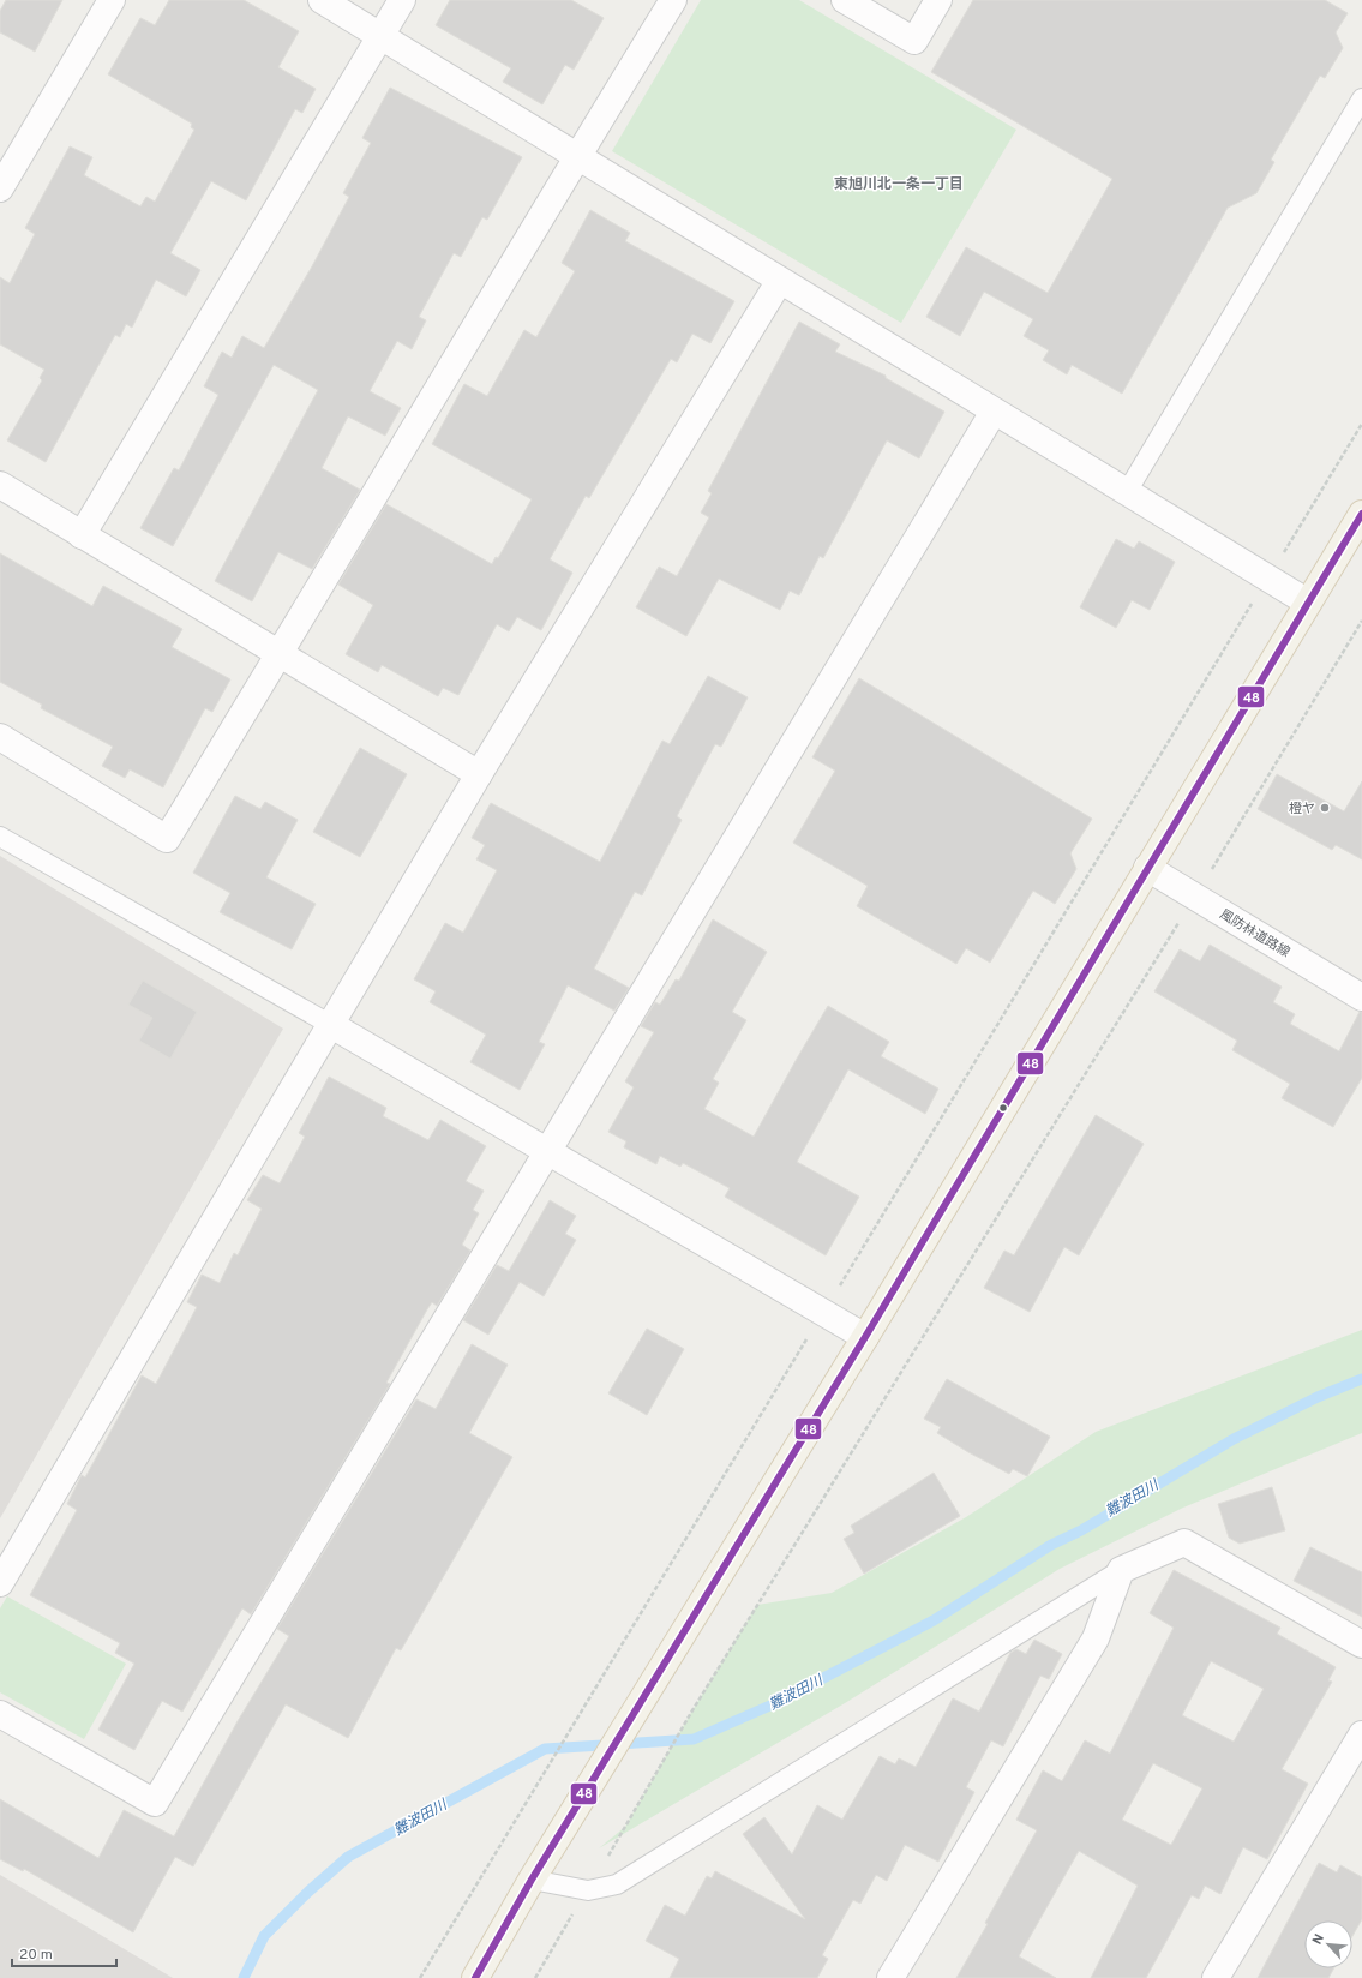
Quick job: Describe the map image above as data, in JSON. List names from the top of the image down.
{
  "streets": {
    "street": ["風防林道路線"]
  },
  "districts": ["東旭川北一条一丁目"],
  "water": ["難波田川"],
  "places": ["橙ヤ"],
  "lines": ["transit line 48"],
  "scale_bar": "20 m",
  "north": "top left"
}
